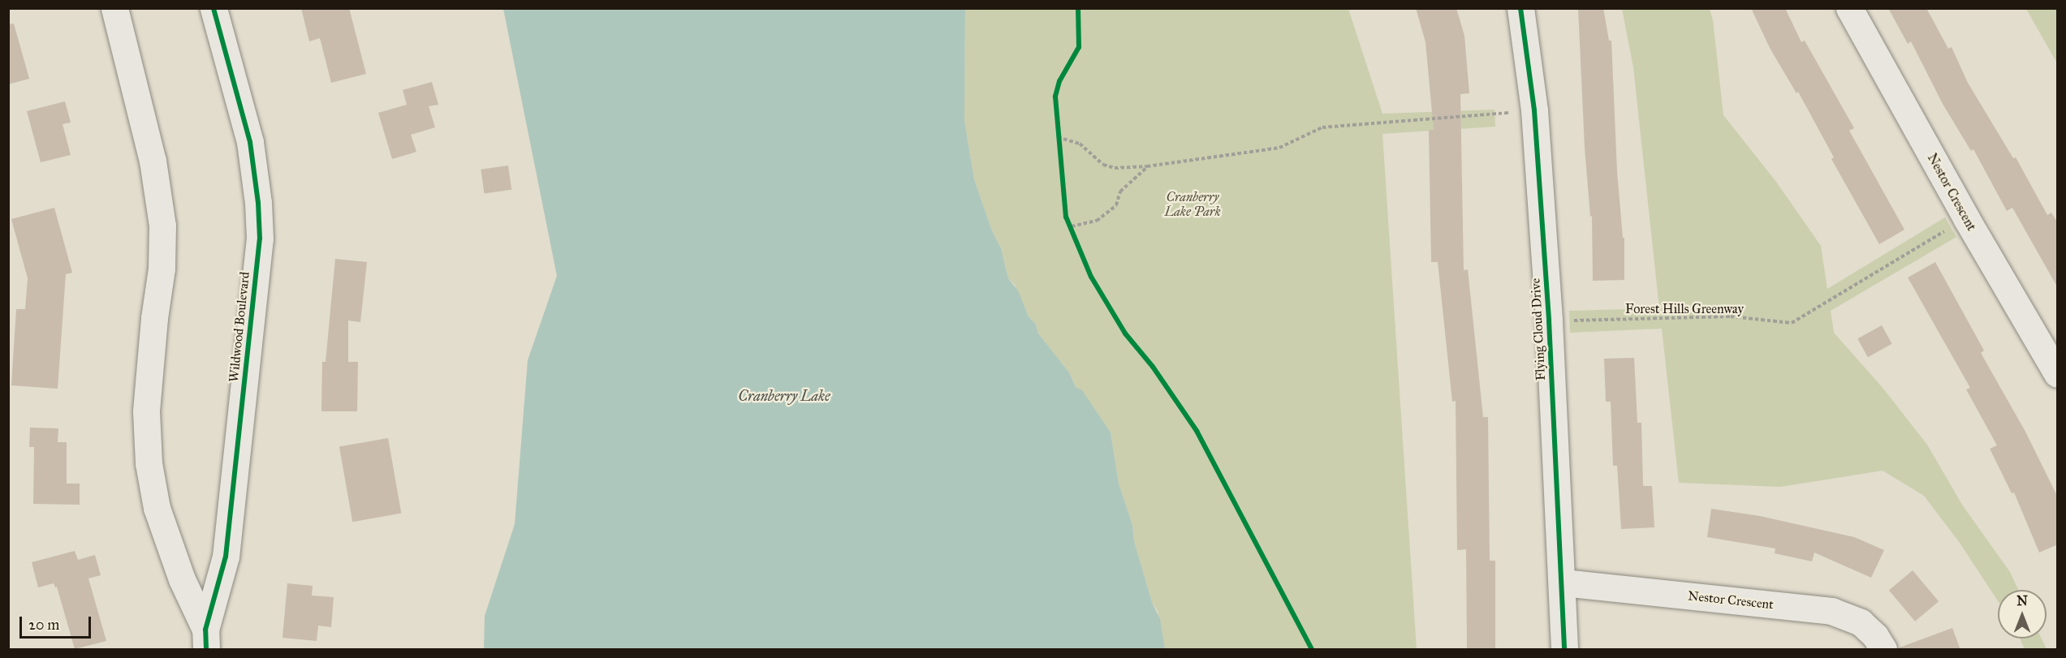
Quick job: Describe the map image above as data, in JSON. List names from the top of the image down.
{
  "streets": {
    "street": ["Nestor Crescent", "Wildwood Boulevard", "Flying Cloud Drive"],
    "path": ["Forest Hills Greenway"]
  },
  "crossings": [
    ["Nestor Crescent", "Forest Hills Greenway"],
    ["Nestor Crescent", "Flying Cloud Drive"],
    ["Forest Hills Greenway", "Flying Cloud Drive"]
  ],
  "water": ["Cranberry Lake"],
  "parks": ["Cranberry Lake Park"],
  "scale_bar": "20 m",
  "north": "top"
}
